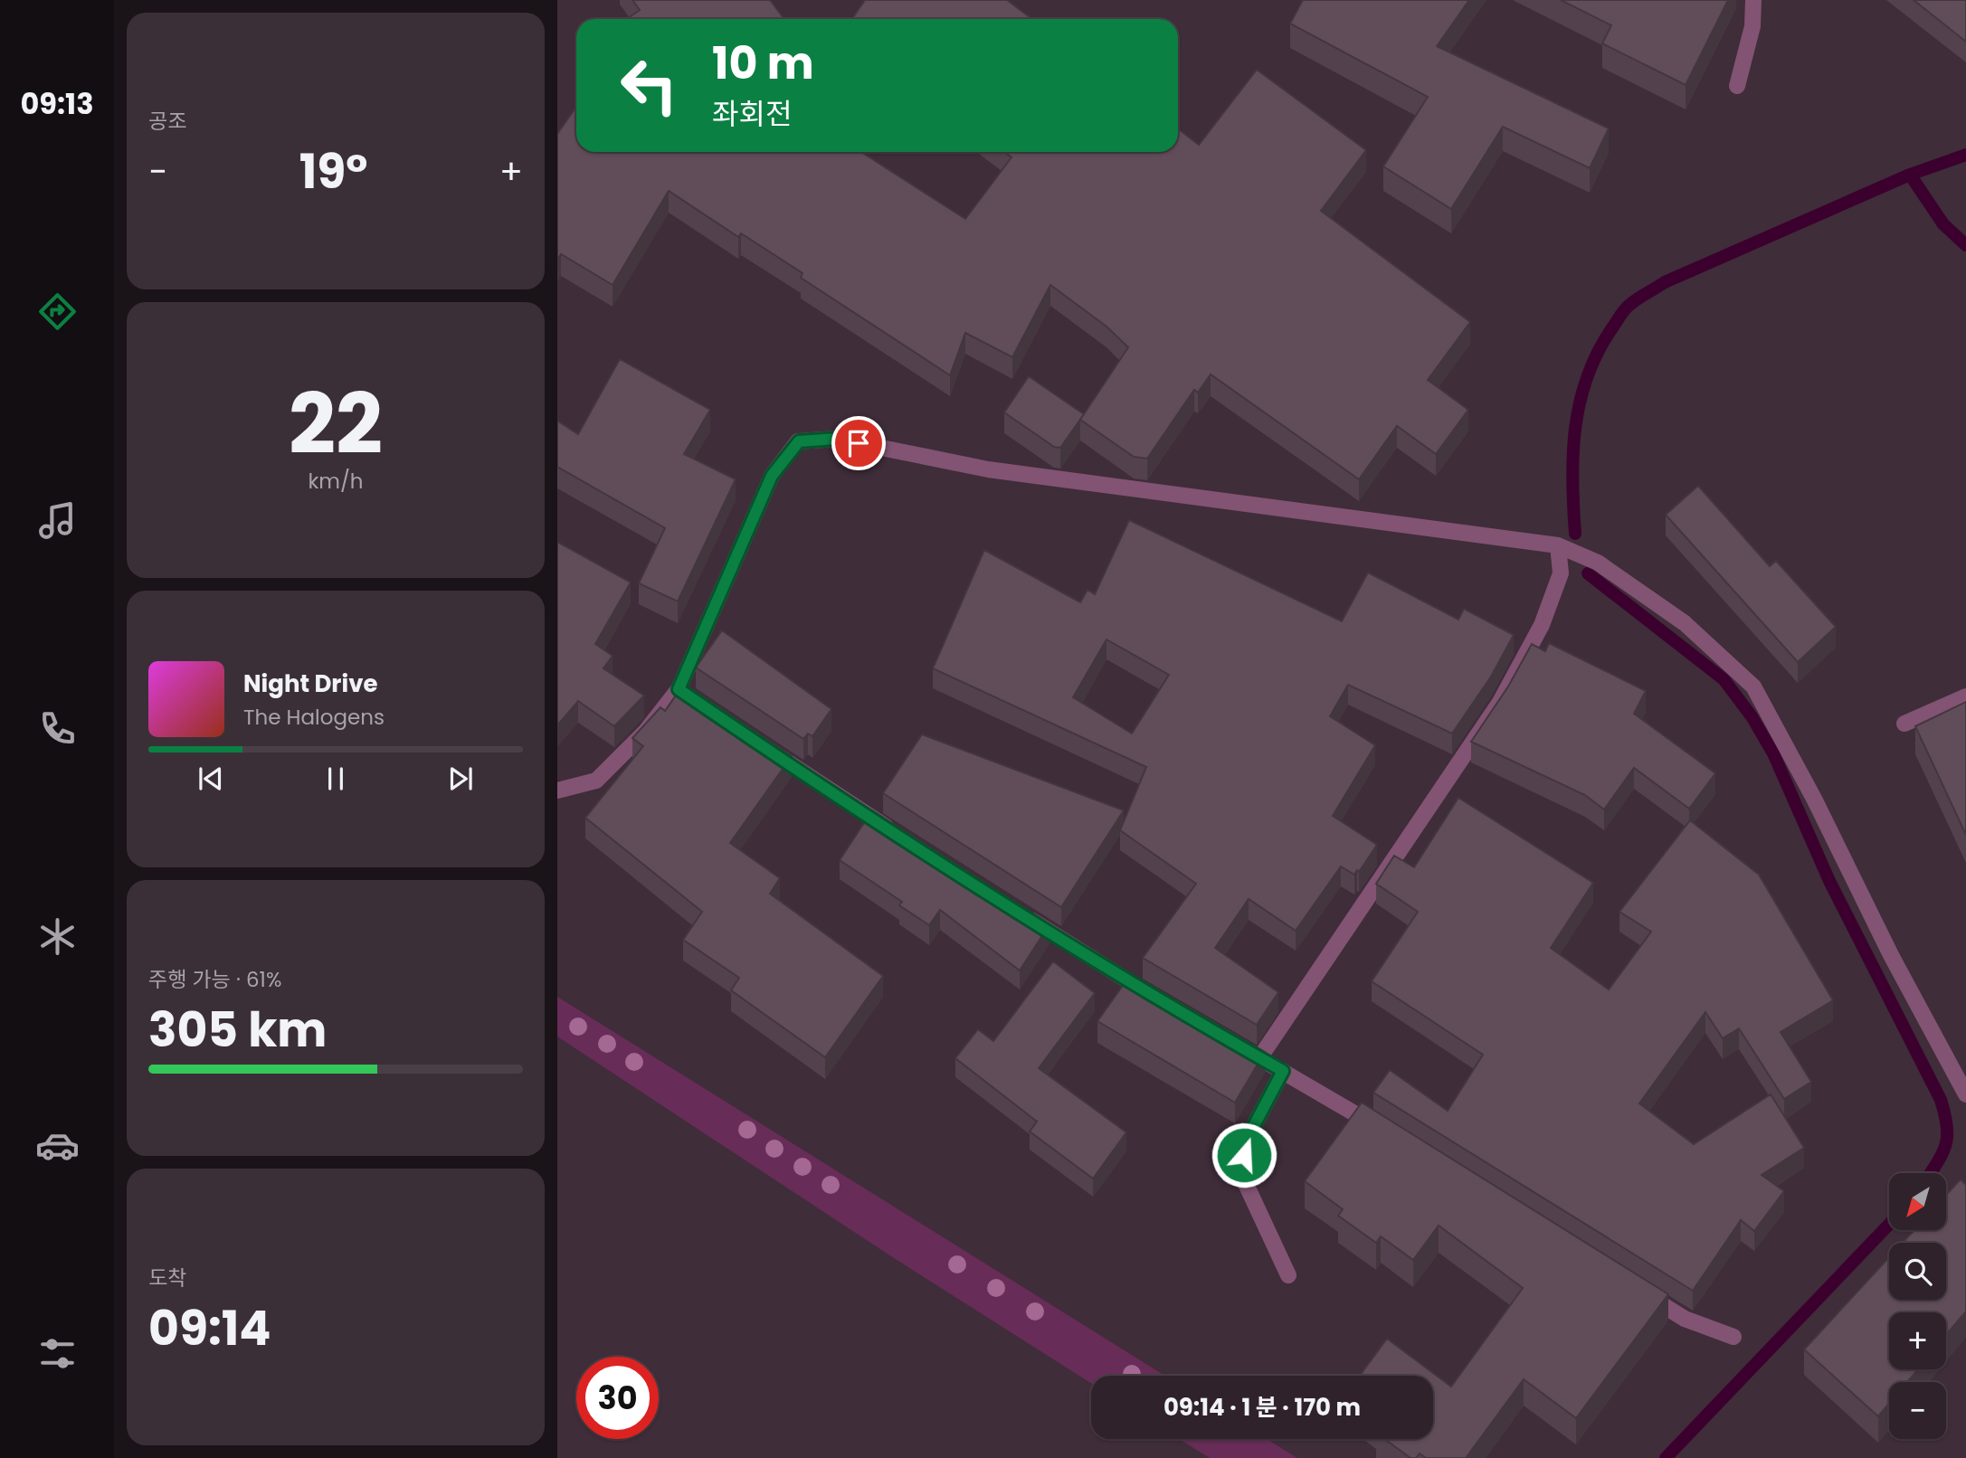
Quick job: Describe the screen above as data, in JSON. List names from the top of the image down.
{
  "north": "bottom left",
  "page": {
    "tabs": "09:13",
    "tile": [
      "공조",
      ["22", "km/h"],
      ["주행 가능 · 61%", "305 km"],
      ["도착", "09:14"]
    ],
    "turn": ["10 m", "좌회전"],
    "heat": ["−", "19°", "+"],
    "song": ["Night Drive", "The Halogens"],
    "map_buttons": ["+", "−"],
    "limit": "30",
    "trip": "09:14 · 1 분 · 170 m"
  }
}
